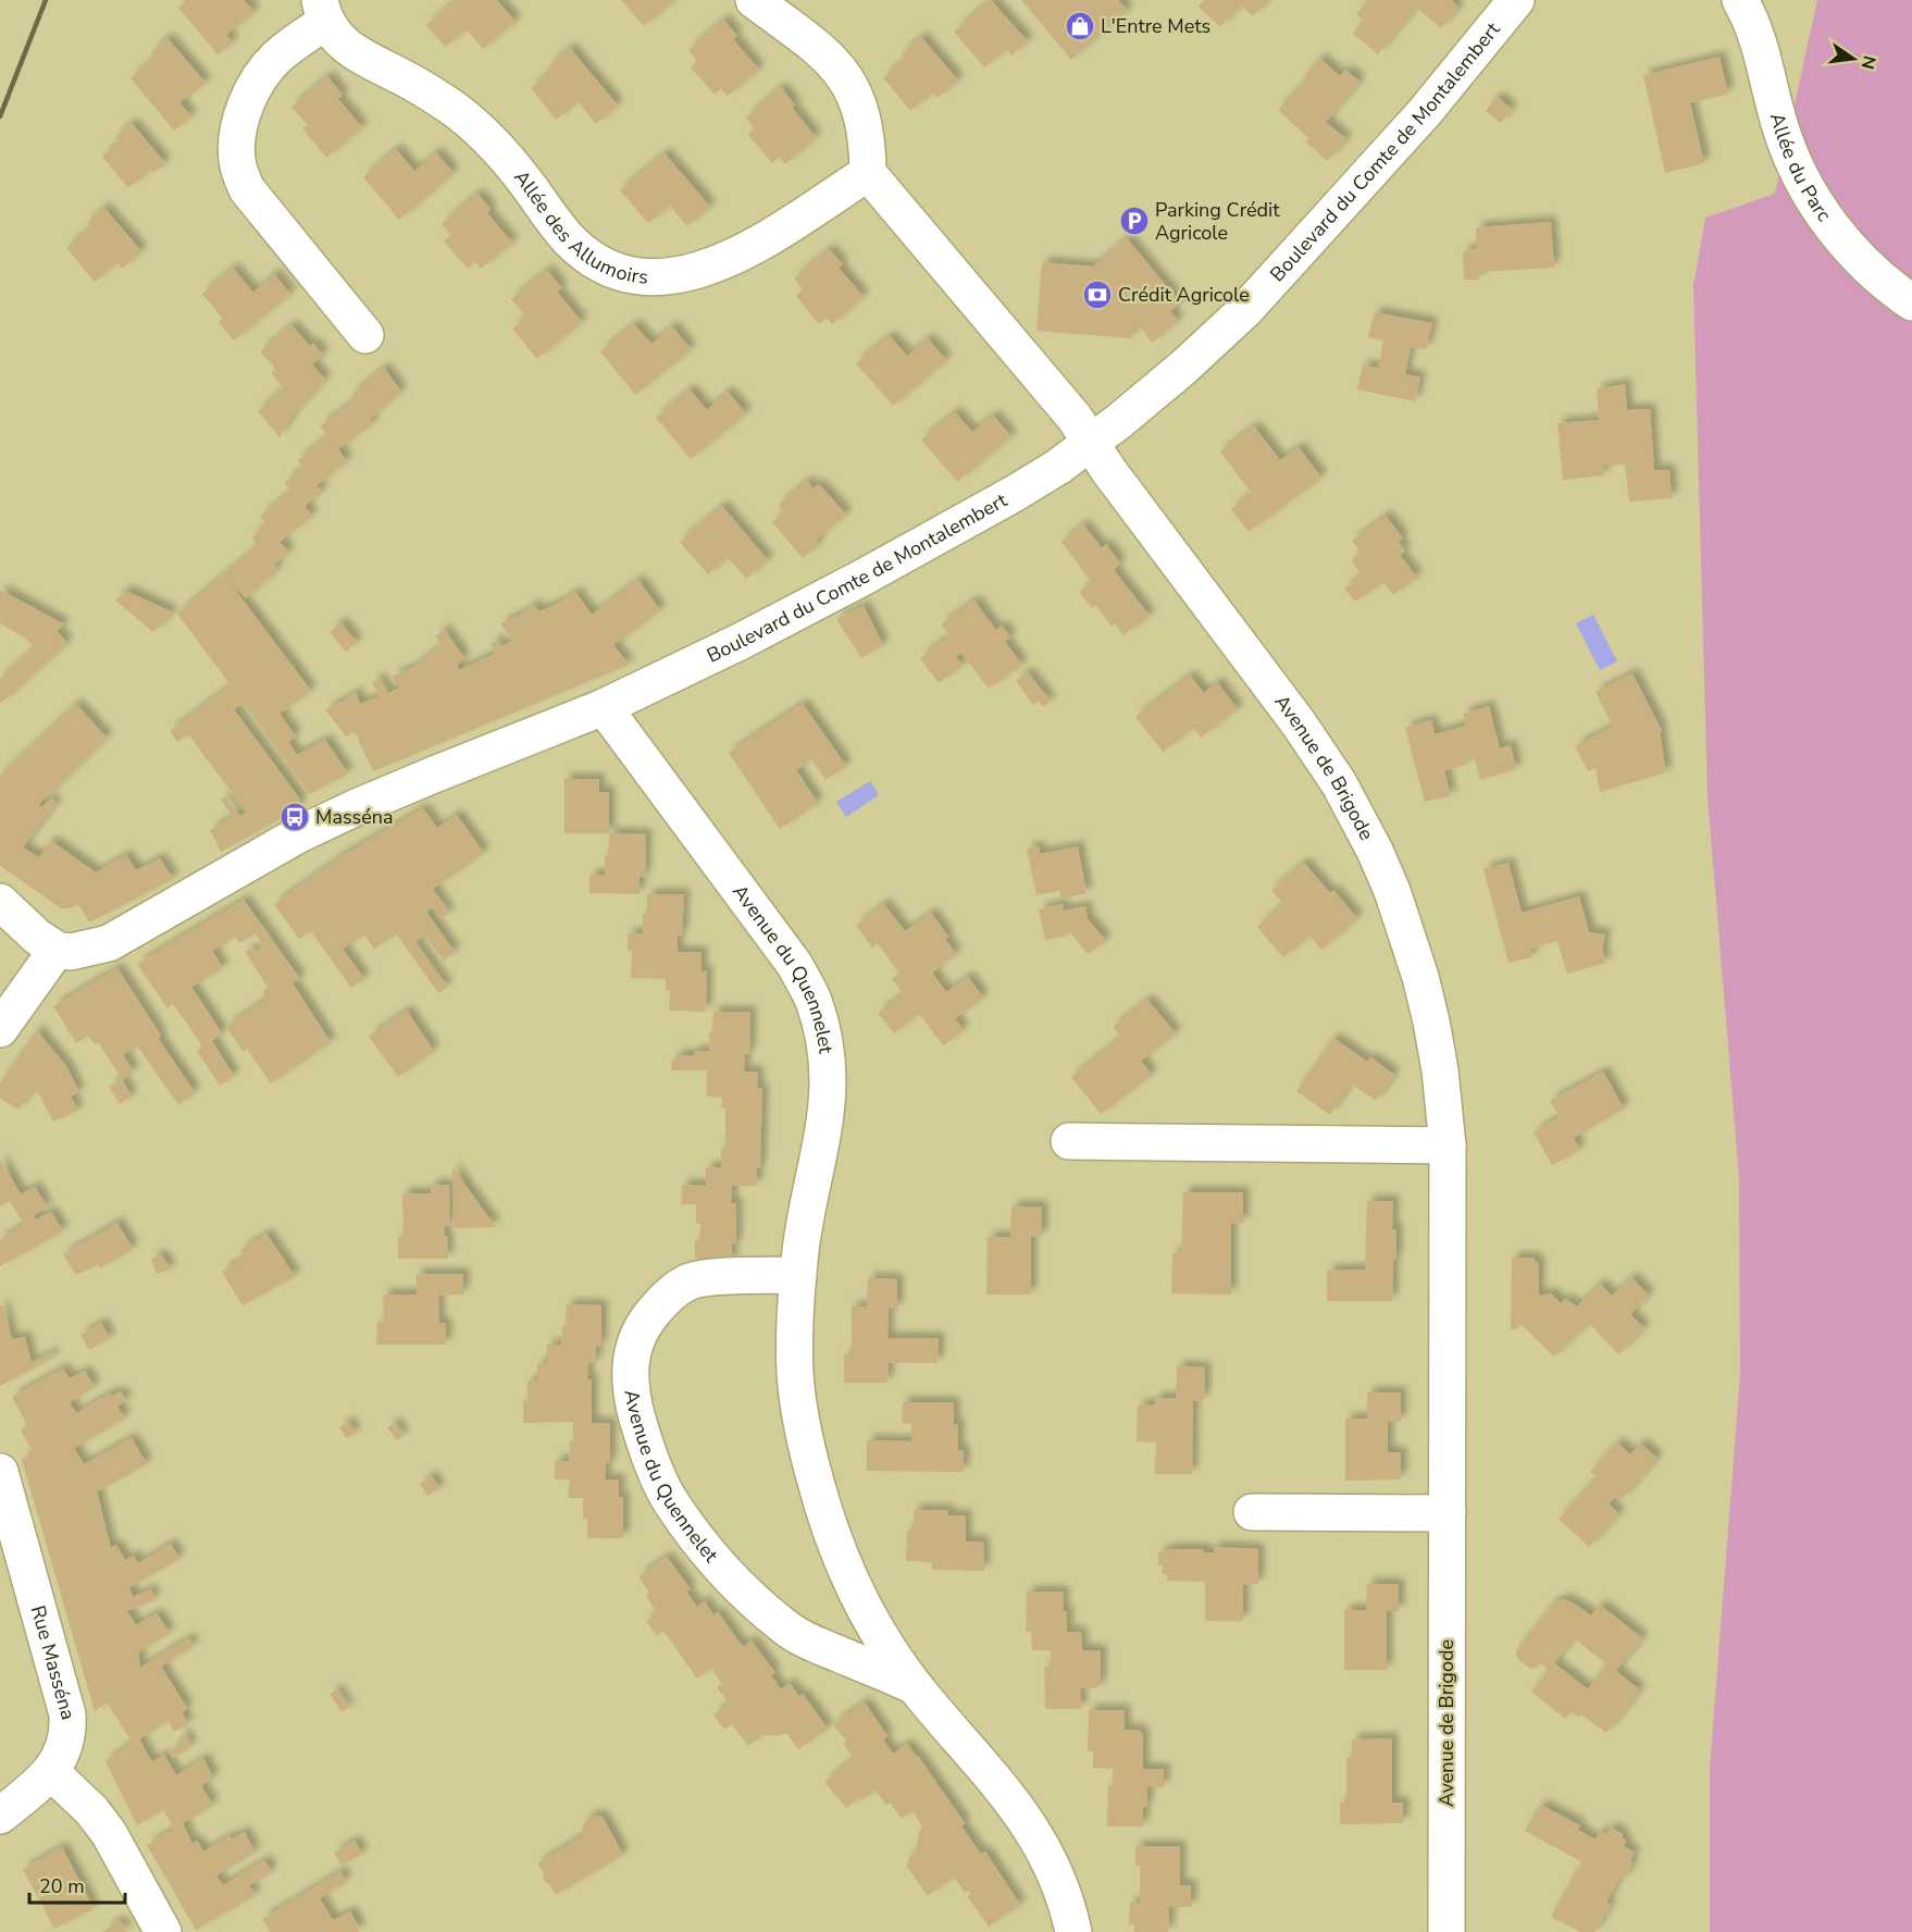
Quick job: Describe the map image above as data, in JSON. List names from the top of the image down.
{
  "streets": {
    "street": [
      "Boulevard du Comte de Montalembert",
      "Allée du Parc",
      "Allée des Allumoirs",
      "Avenue de Brigode",
      "Avenue du Quennelet",
      "Rue Masséna"
    ]
  },
  "crossings": [
    ["Boulevard du Comte de Montalembert", "Avenue de Brigode"],
    ["Boulevard du Comte de Montalembert", "Avenue du Quennelet"]
  ],
  "places": {
    "shop": ["L'Entre Mets"],
    "parking": ["Parking Crédit Agricole"],
    "bank": ["Crédit Agricole"],
    "bus stop": ["Masséna"]
  },
  "scale_bar": "20 m",
  "north": "right"
}
